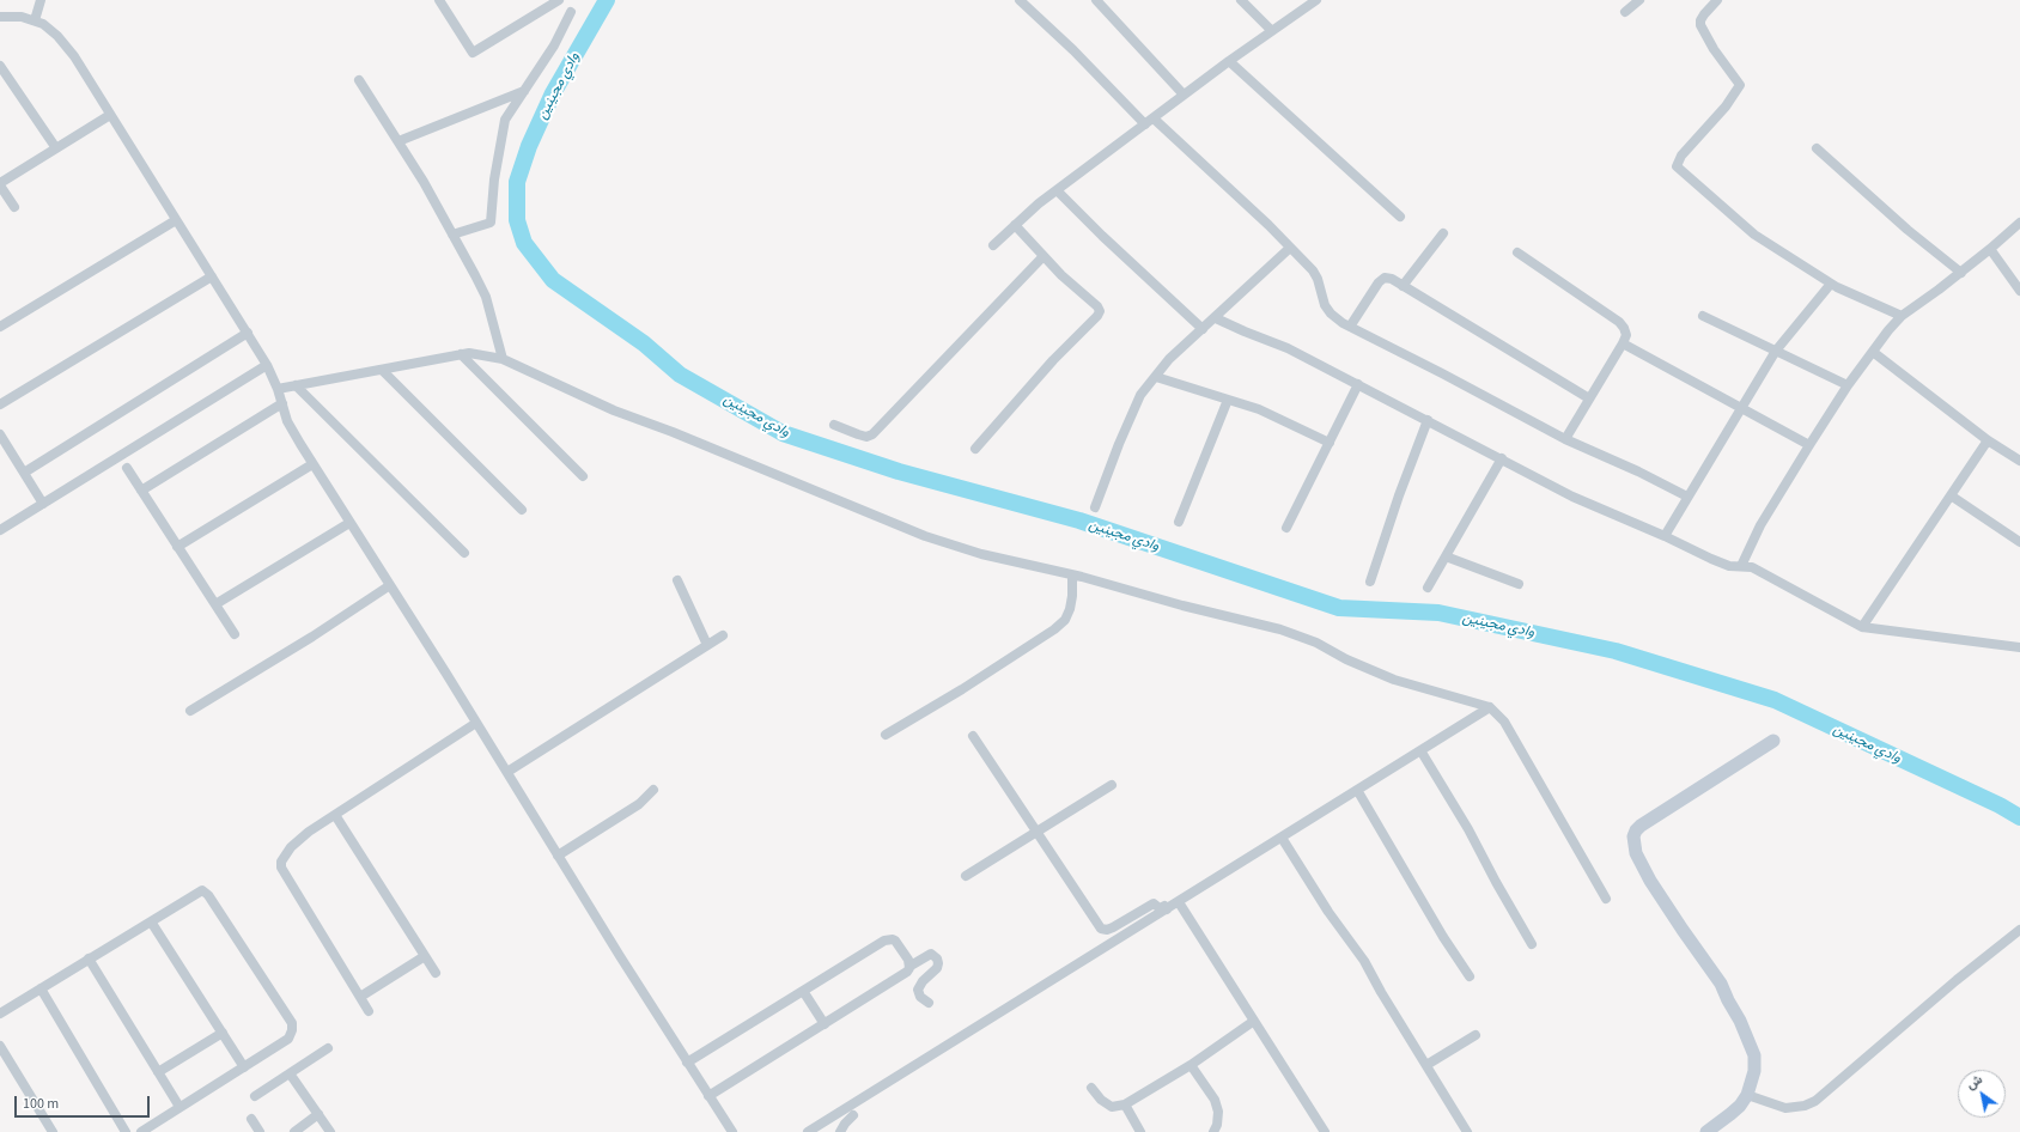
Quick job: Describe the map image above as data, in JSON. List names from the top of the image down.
{
  "water": ["وادي مجينين"],
  "scale_bar": "100 m",
  "north": "top left"
}
